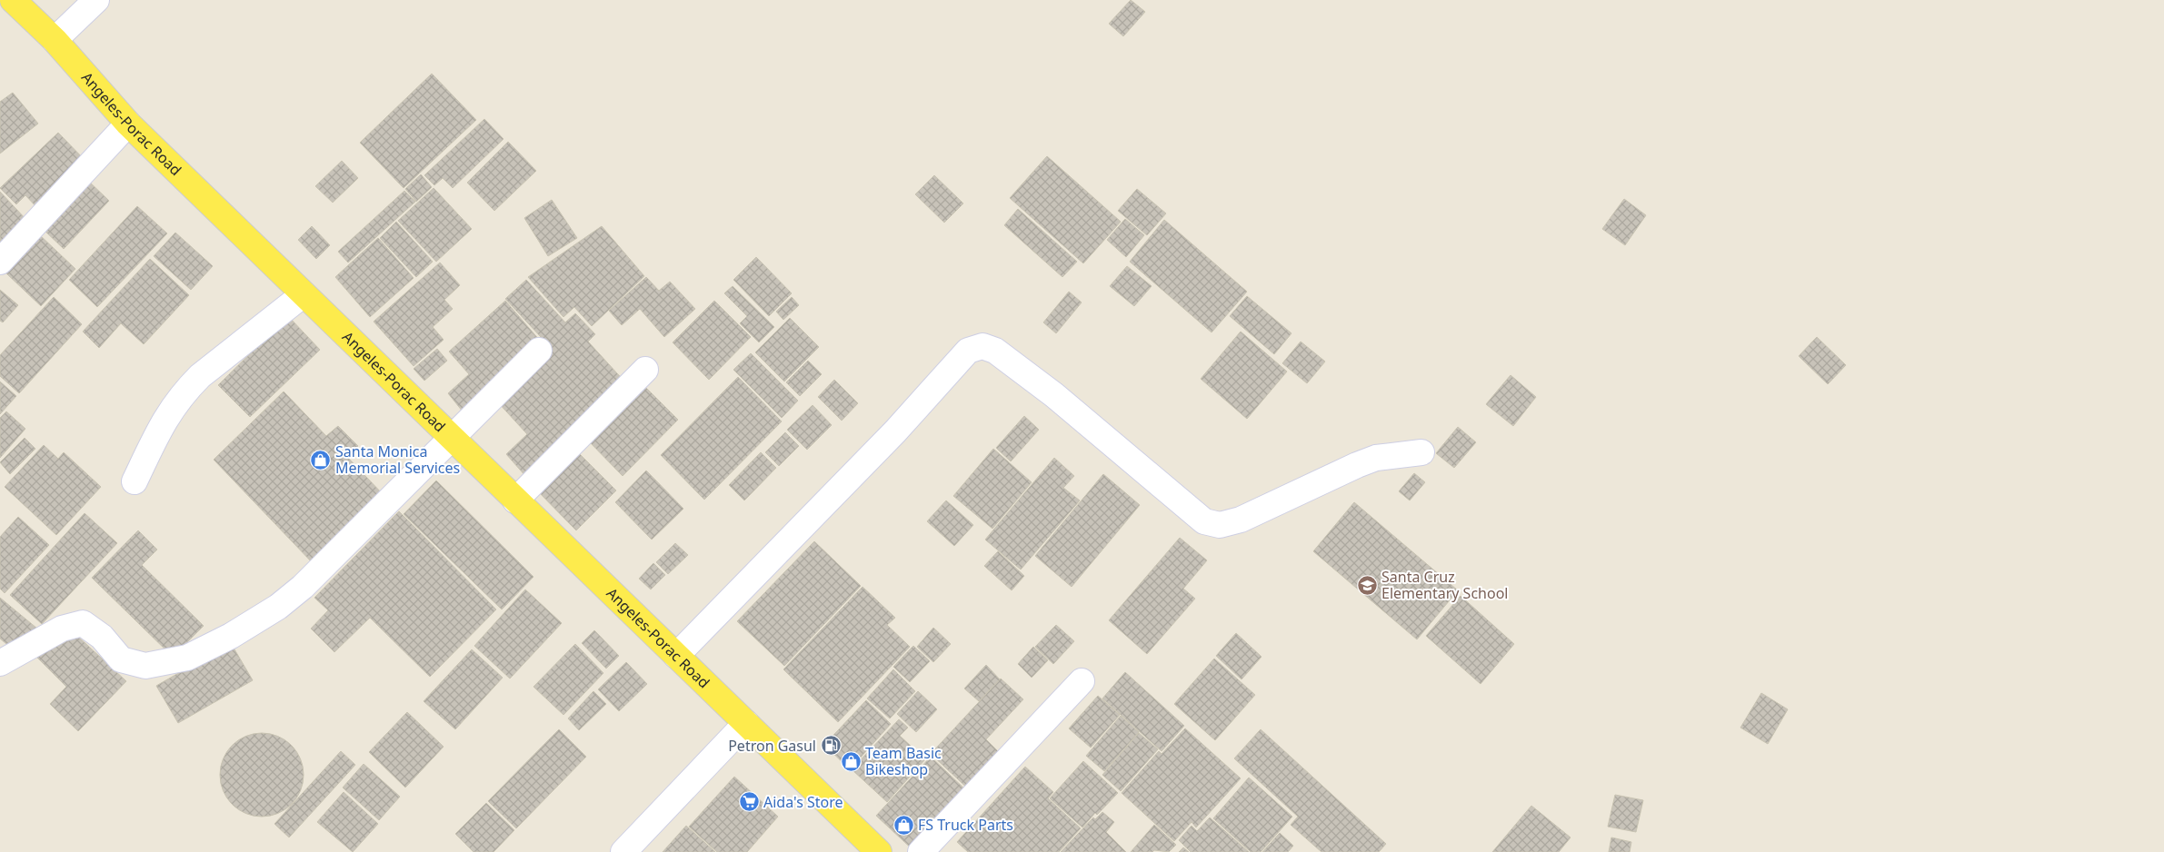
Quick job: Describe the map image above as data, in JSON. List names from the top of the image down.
{
  "streets": {
    "main road": ["Angeles-Porac Road"]
  },
  "places": {
    "shop": ["Santa Monica Memorial Services", "Team Basic Bikeshop", "FS Truck Parts"],
    "school or university": ["Santa Cruz Elementary School"],
    "fuel station": ["Petron Gasul"],
    "supermarket": ["Aida's Store"]
  }
}
